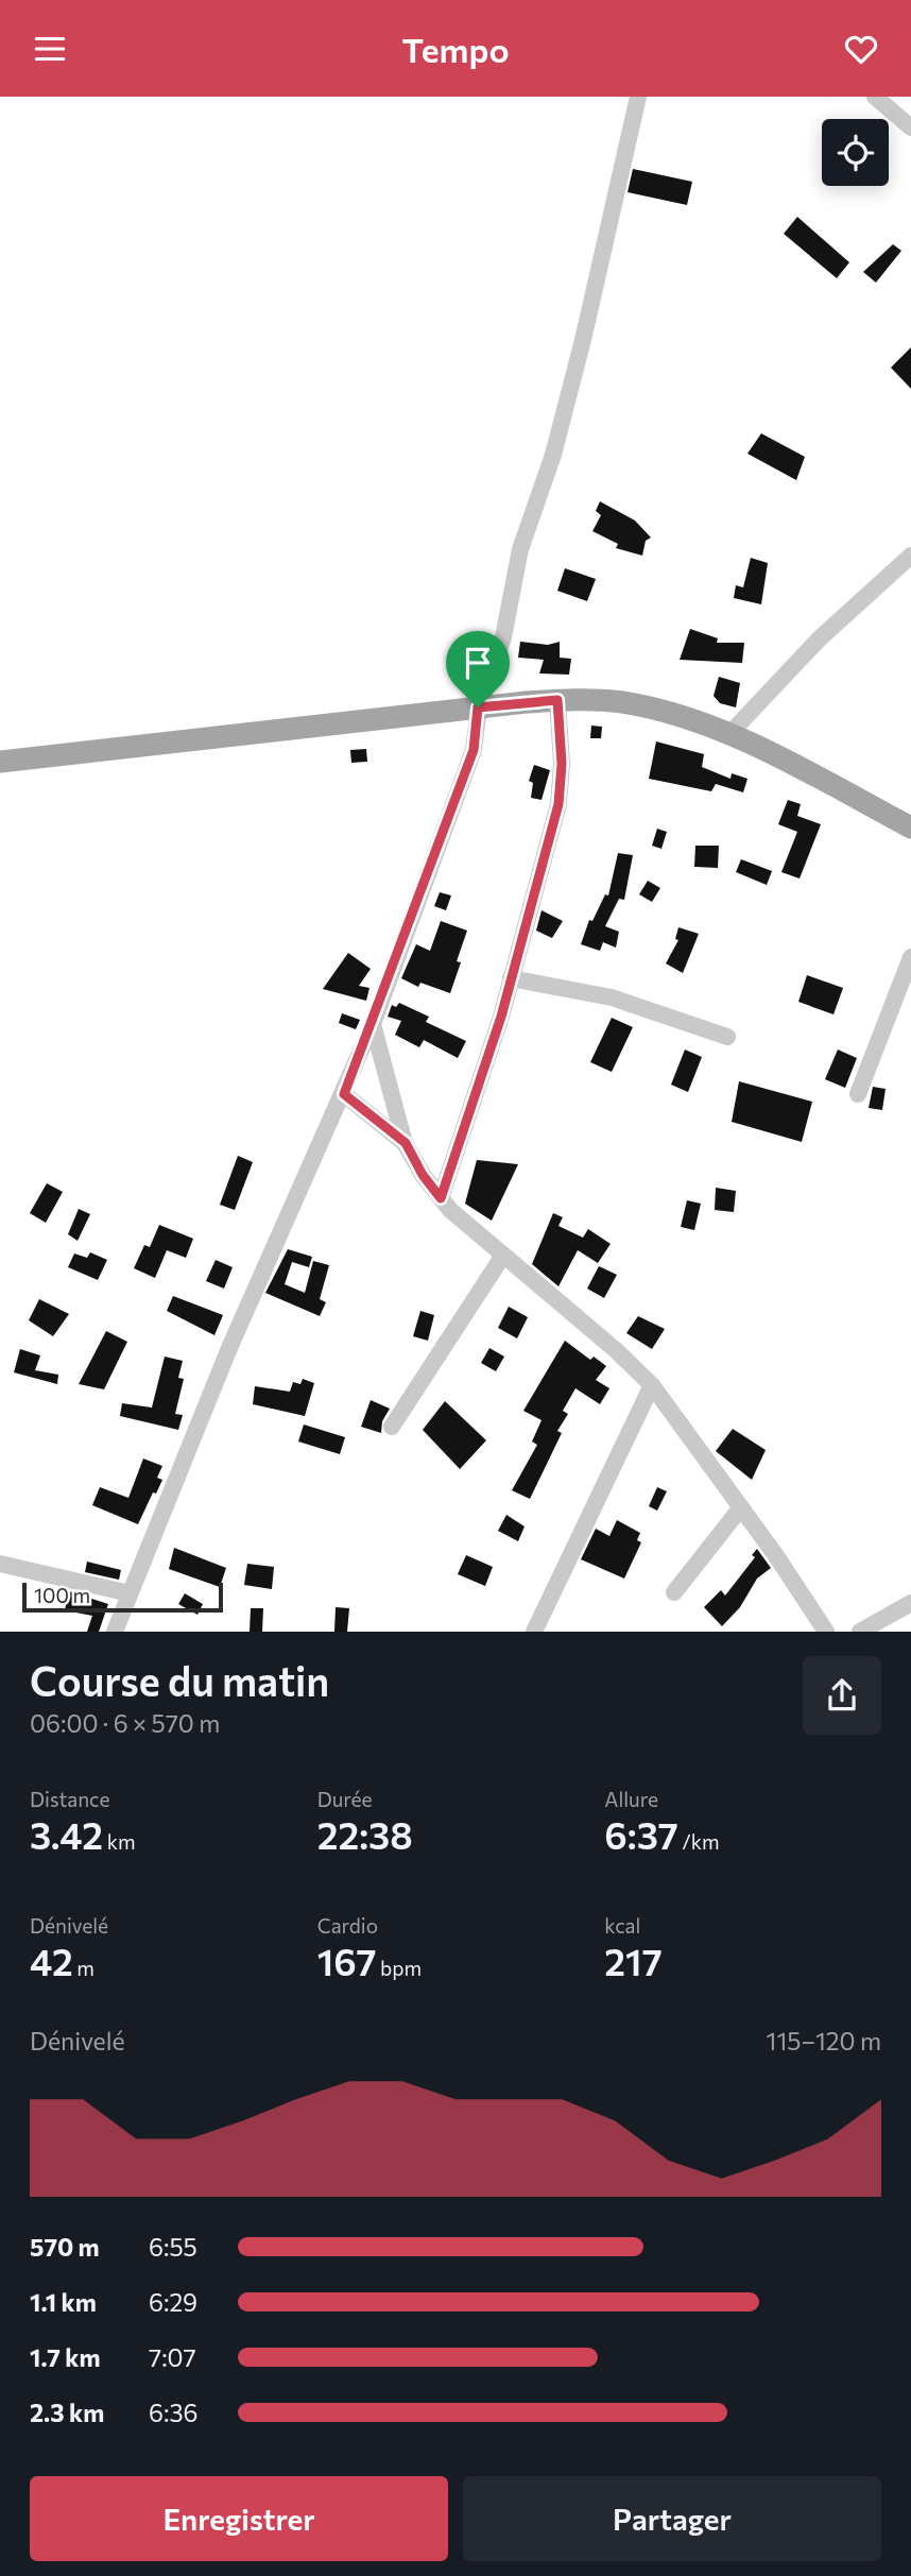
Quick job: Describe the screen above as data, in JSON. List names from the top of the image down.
{
  "scale_bar": "100 m",
  "page": {
    "header": "Tempo",
    "scale": "100 m",
    "heading": ["Course du matin", "06:00 · 6 × 570 m"],
    "stats": [
      ["Distance", "3.42 km"],
      ["Durée", "22:38"],
      ["Allure", "6:37 /km"],
      ["Dénivelé", "42 m"],
      ["Cardio", "167 bpm"],
      ["kcal", "217"]
    ],
    "chart": ["Dénivelé", "115–120 m"],
    "list": [
      {
        "name": "570 m",
        "note": "6:55"
      },
      {
        "name": "1.1 km",
        "note": "6:29"
      },
      {
        "name": "1.7 km",
        "note": "7:07"
      },
      {
        "name": "2.3 km",
        "note": "6:36"
      }
    ],
    "buttons": ["Enregistrer", "Partager"]
  }
}
